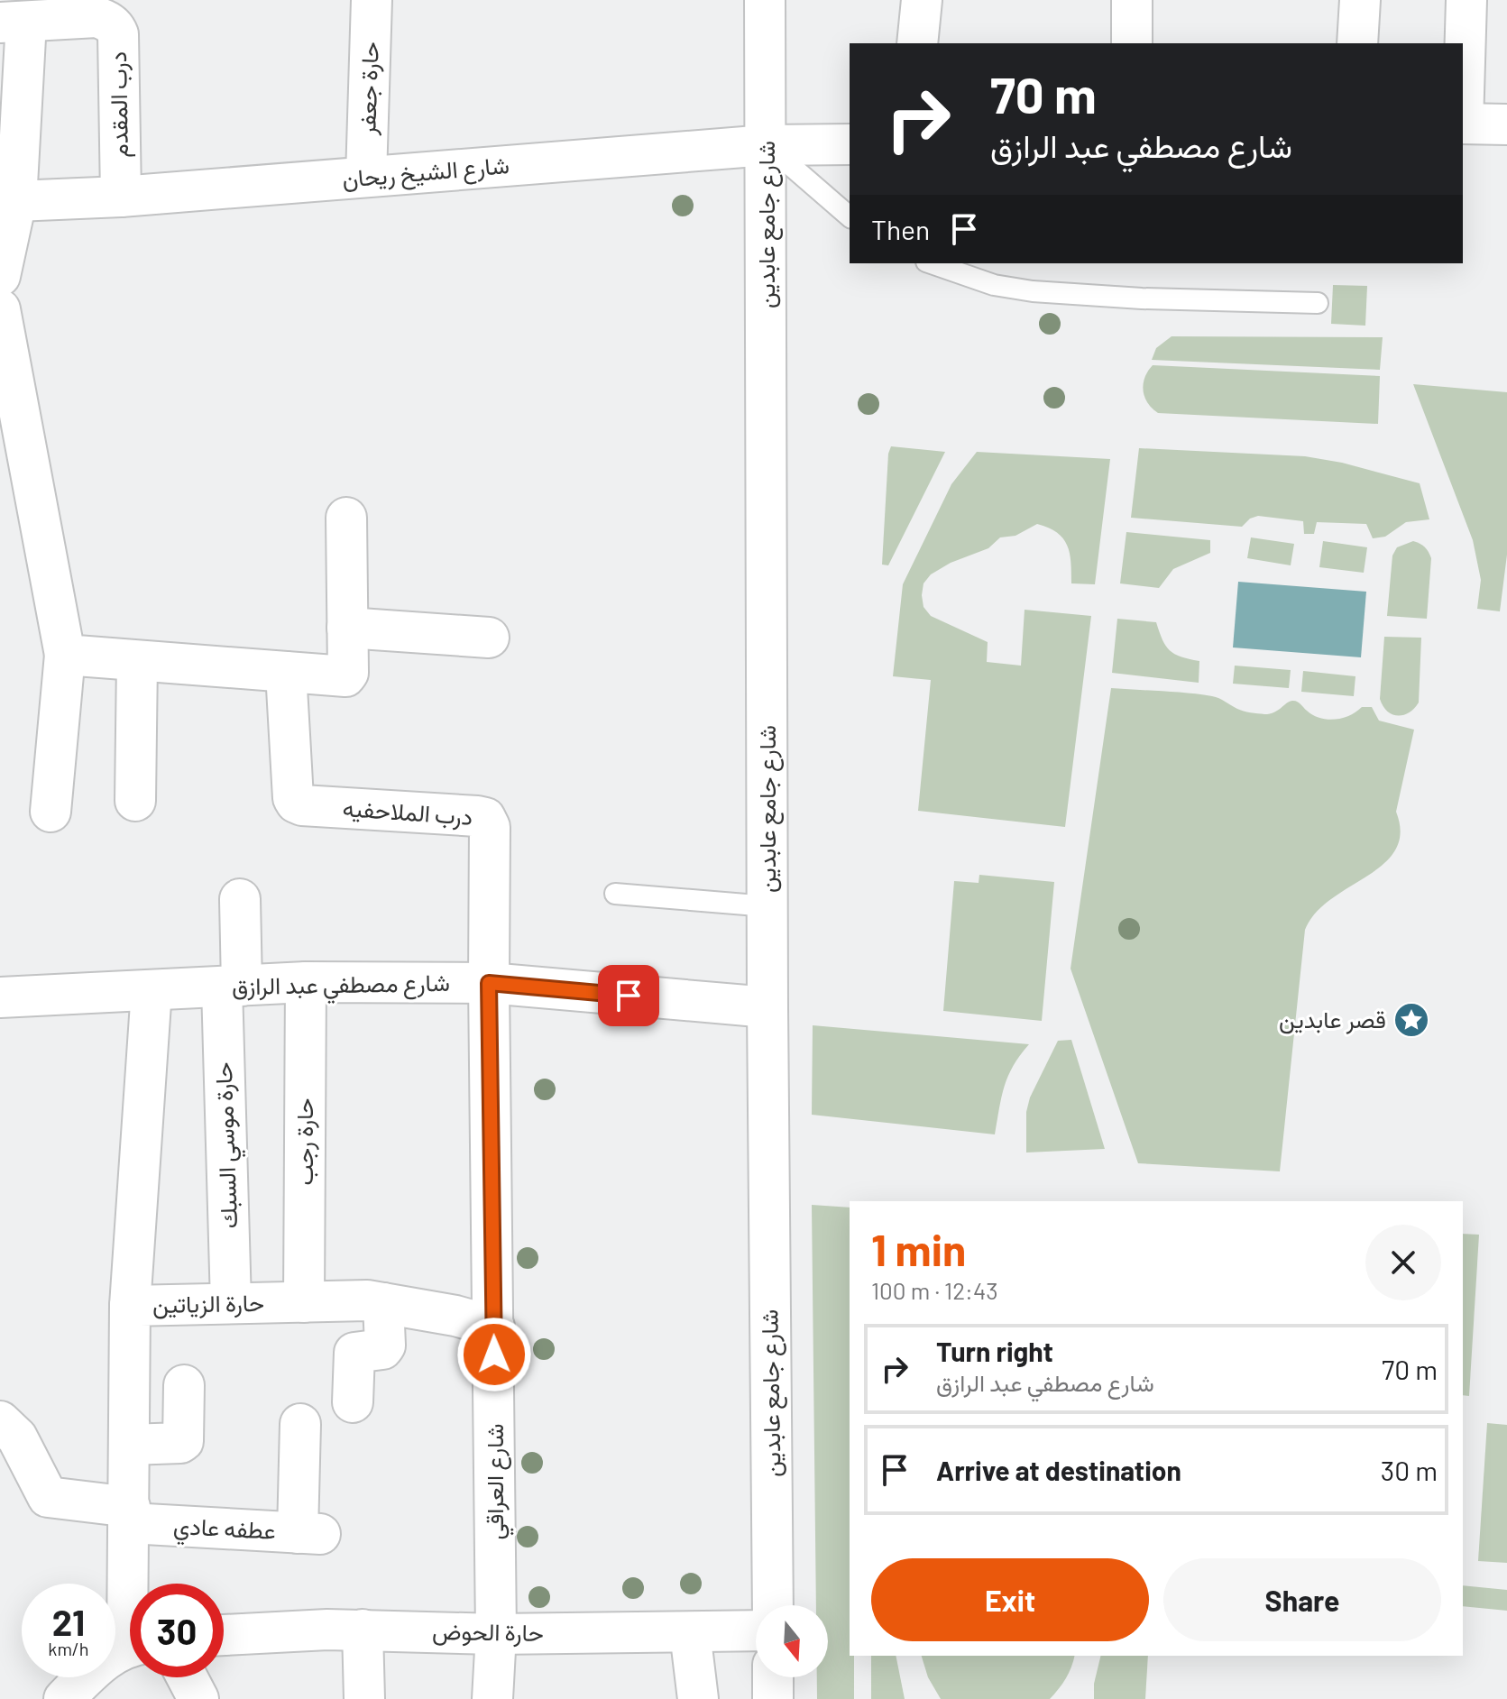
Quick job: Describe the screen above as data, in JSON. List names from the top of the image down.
{
  "streets": {
    "street": [
      "حارة جعفر",
      "درب المقدم",
      "شارع الشيخ ريحان",
      "شارع جامع عابدين",
      "درب الملاحفيه",
      "شارع مصطفي عبد الرازق",
      "حارة رجب",
      "حارة موسي السبك",
      "حارة الزياتين",
      "شارع العراقي",
      "عطفه عادي",
      "حارة الحوض"
    ]
  },
  "crossings": [
    ["حارة جعفر", "شارع الشيخ ريحان"],
    ["درب المقدم", "شارع الشيخ ريحان"],
    ["شارع الشيخ ريحان", "شارع جامع عابدين"],
    ["شارع جامع عابدين", "شارع مصطفي عبد الرازق"],
    ["درب الملاحفيه", "شارع مصطفي عبد الرازق"],
    ["درب الملاحفيه", "شارع العراقي"],
    ["شارع مصطفي عبد الرازق", "حارة رجب"],
    ["شارع مصطفي عبد الرازق", "حارة موسي السبك"],
    ["شارع مصطفي عبد الرازق", "شارع العراقي"],
    ["حارة رجب", "حارة الزياتين"],
    ["حارة موسي السبك", "حارة الزياتين"],
    ["حارة الزياتين", "شارع العراقي"],
    ["حارة الزياتين", "عطفه عادي"],
    ["شارع العراقي", "حارة الحوض"]
  ],
  "places": {
    "place": ["قصر عابدين"]
  },
  "north": "bottom",
  "page": {
    "turn": ["70 m", "شارع مصطفي عبد الرازق"],
    "then": "Then",
    "heading": ["1 min", "100 m · 12:43"],
    "list": [
      {
        "name": "Turn right",
        "note": "شارع مصطفي عبد الرازق",
        "value": "70 m"
      },
      {
        "name": "Arrive at destination",
        "value": "30 m"
      }
    ],
    "buttons": ["Exit", "Share"],
    "speed": "21 km/h",
    "limit": "30"
  }
}
